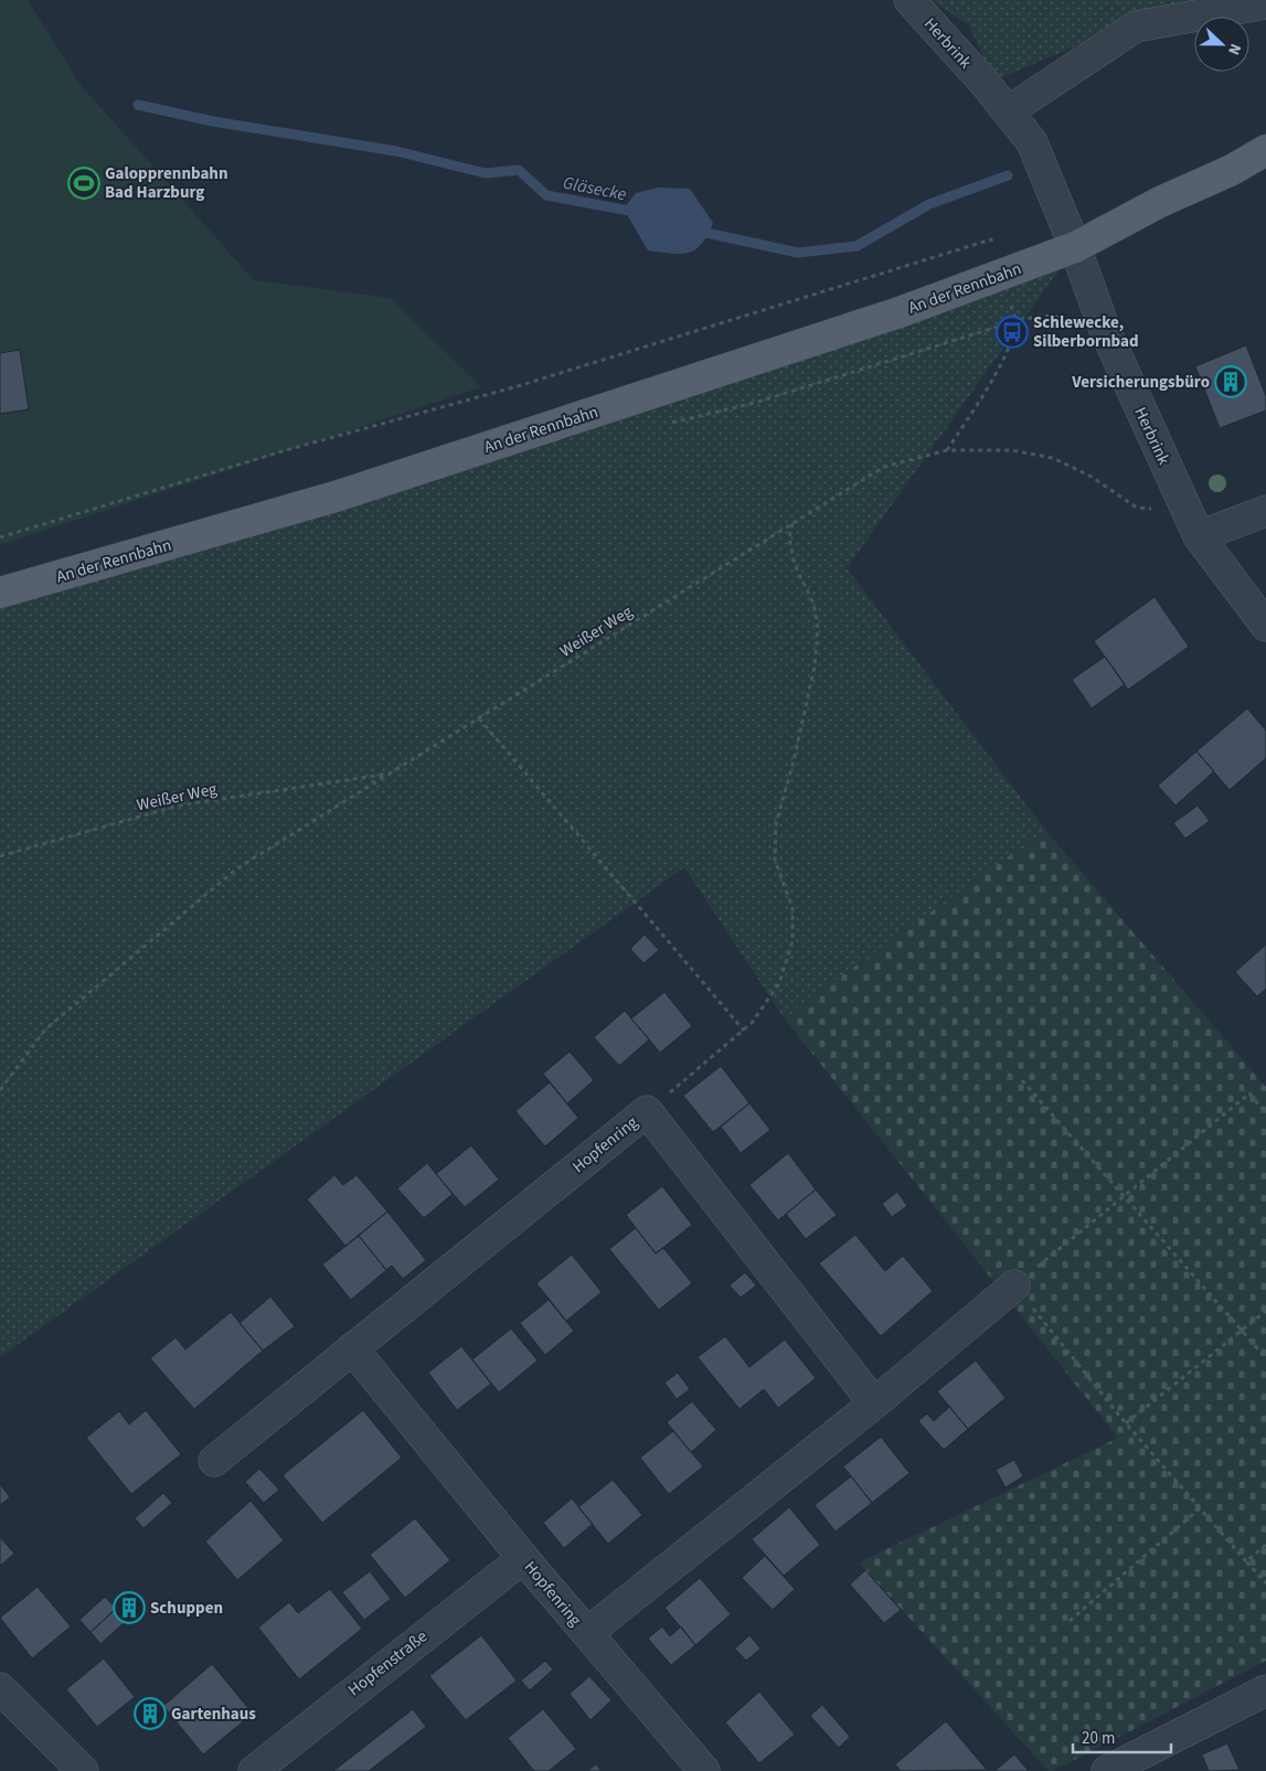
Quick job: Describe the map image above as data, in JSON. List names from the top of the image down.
{
  "streets": {
    "main road": ["An der Rennbahn"],
    "street": ["Herbrink", "Hopfenring", "Hopfenstraße"],
    "path": ["Weißer Weg"]
  },
  "crossings": [
    ["Herbrink", "An der Rennbahn"],
    ["Herbrink", "Weißer Weg"],
    ["Hopfenring", "Hopfenstraße"]
  ],
  "water": ["Gläsecke"],
  "places": {
    "sports": ["Galopprennbahn Bad Harzburg"],
    "bus stop": ["Schlewecke, Silberbornbad"],
    "building": ["Versicherungsbüro", "Schuppen", "Gartenhaus"]
  },
  "scale_bar": "20 m",
  "north": "right"
}
